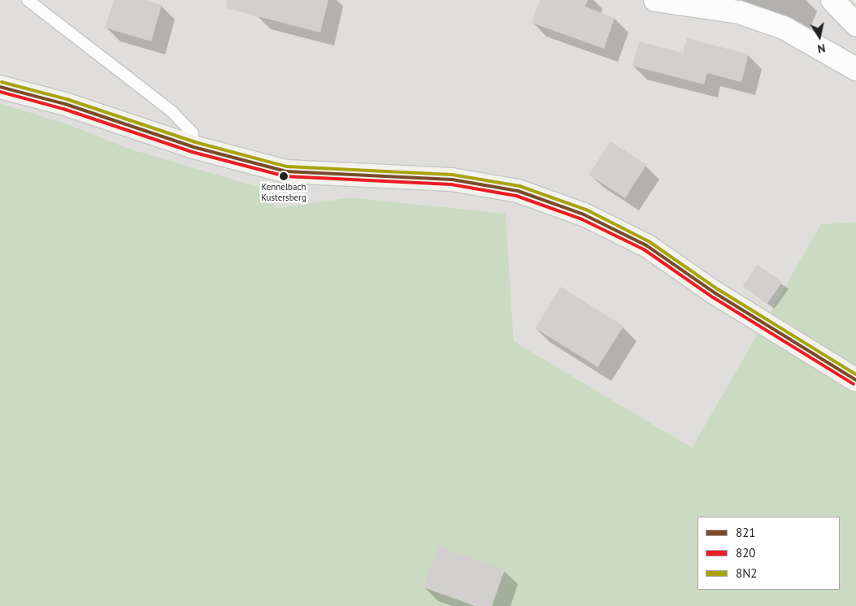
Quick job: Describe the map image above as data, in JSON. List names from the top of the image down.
{
  "places": ["Kennelbach Kustersberg"],
  "lines": ["transit line 8N2", "transit line 821", "transit line 820"],
  "legend": ["821", "820", "8N2"],
  "north": "bottom"
}
